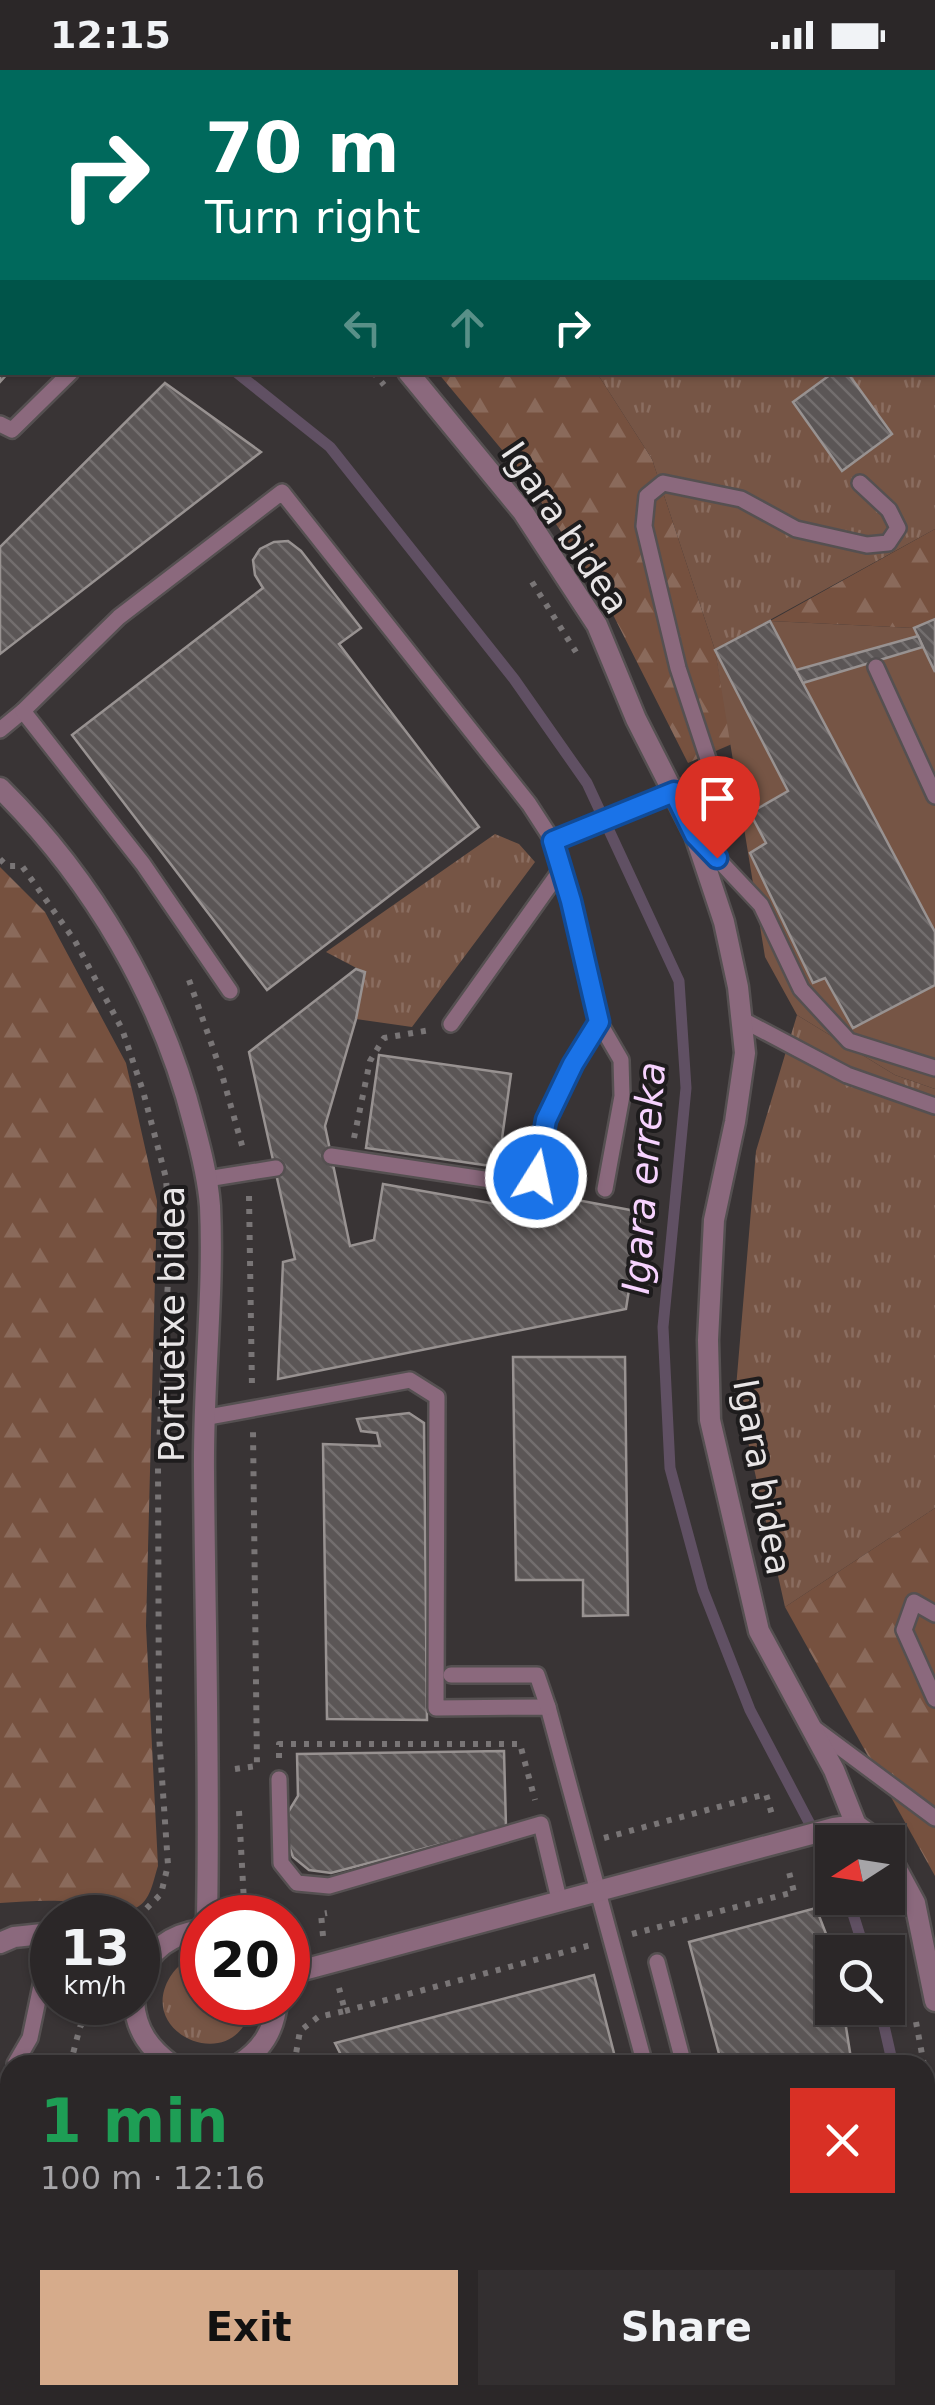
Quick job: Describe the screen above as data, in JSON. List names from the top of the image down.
{
  "streets": {
    "street": ["Igara bidea", "Portuetxe bidea"]
  },
  "water": ["Igara erreka"],
  "north": "left",
  "page": {
    "status": "12:15",
    "turn": ["70 m", "Turn right"],
    "speed": "13 km/h",
    "limit": "20",
    "heading": ["1 min", "100 m · 12:16"],
    "buttons": ["Exit", "Share"]
  }
}
